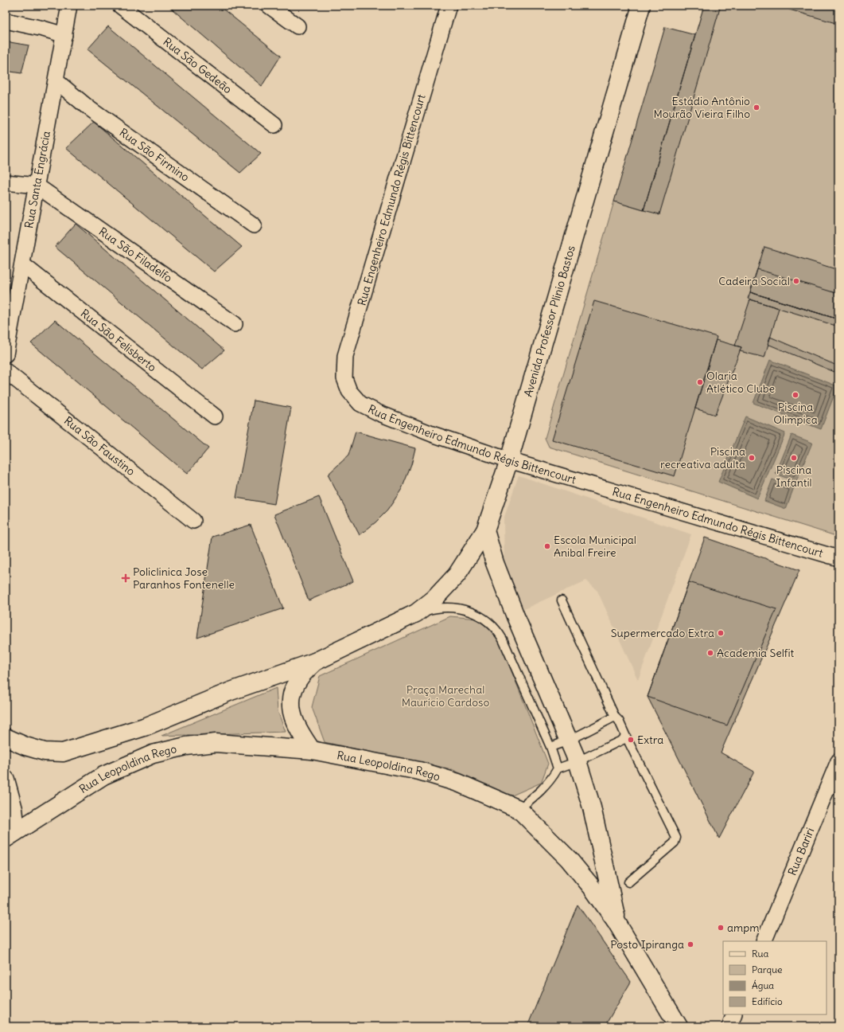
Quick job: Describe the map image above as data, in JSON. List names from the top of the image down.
{
  "streets": {
    "main road": ["Avenida Professor Plinio Bastos", "Rua Leopoldina Rego"],
    "street": [
      "Rua São Gedeão",
      "Rua São Firmino",
      "Rua Santa Engrácia",
      "Rua Engenheiro Edmundo Régis Bittencourt",
      "Rua São Filadelfo",
      "Rua São Felisberto",
      "Rua São Faustino",
      "Rua Bariri"
    ]
  },
  "crossings": [
    ["Rua São Firmino", "Rua Santa Engrácia"],
    ["Rua Santa Engrácia", "Rua São Filadelfo"],
    ["Rua Santa Engrácia", "Rua São Felisberto"],
    ["Rua Engenheiro Edmundo Régis Bittencourt", "Avenida Professor Plinio Bastos"]
  ],
  "parks": ["Praça Marechal Maurício Cardoso"],
  "places": {
    "other": [
      "Estádio Antônio Mourão Vieira Filho",
      "Cadeira Social",
      "Olaria Atlético Clube",
      "Piscina Olimpica",
      "Piscina recreativa adulta",
      "Piscina Infantil",
      "Escola Municipal Anibal Freire",
      "Supermercado Extra",
      "Academia Selfit",
      "Extra",
      "ampm",
      "Posto Ipiranga"
    ],
    "health": ["Policlinica Jose Paranhos Fontenelle"]
  },
  "legend": [
    "Rua",
    "Parque",
    "Água",
    "Edifício"
  ]
}
